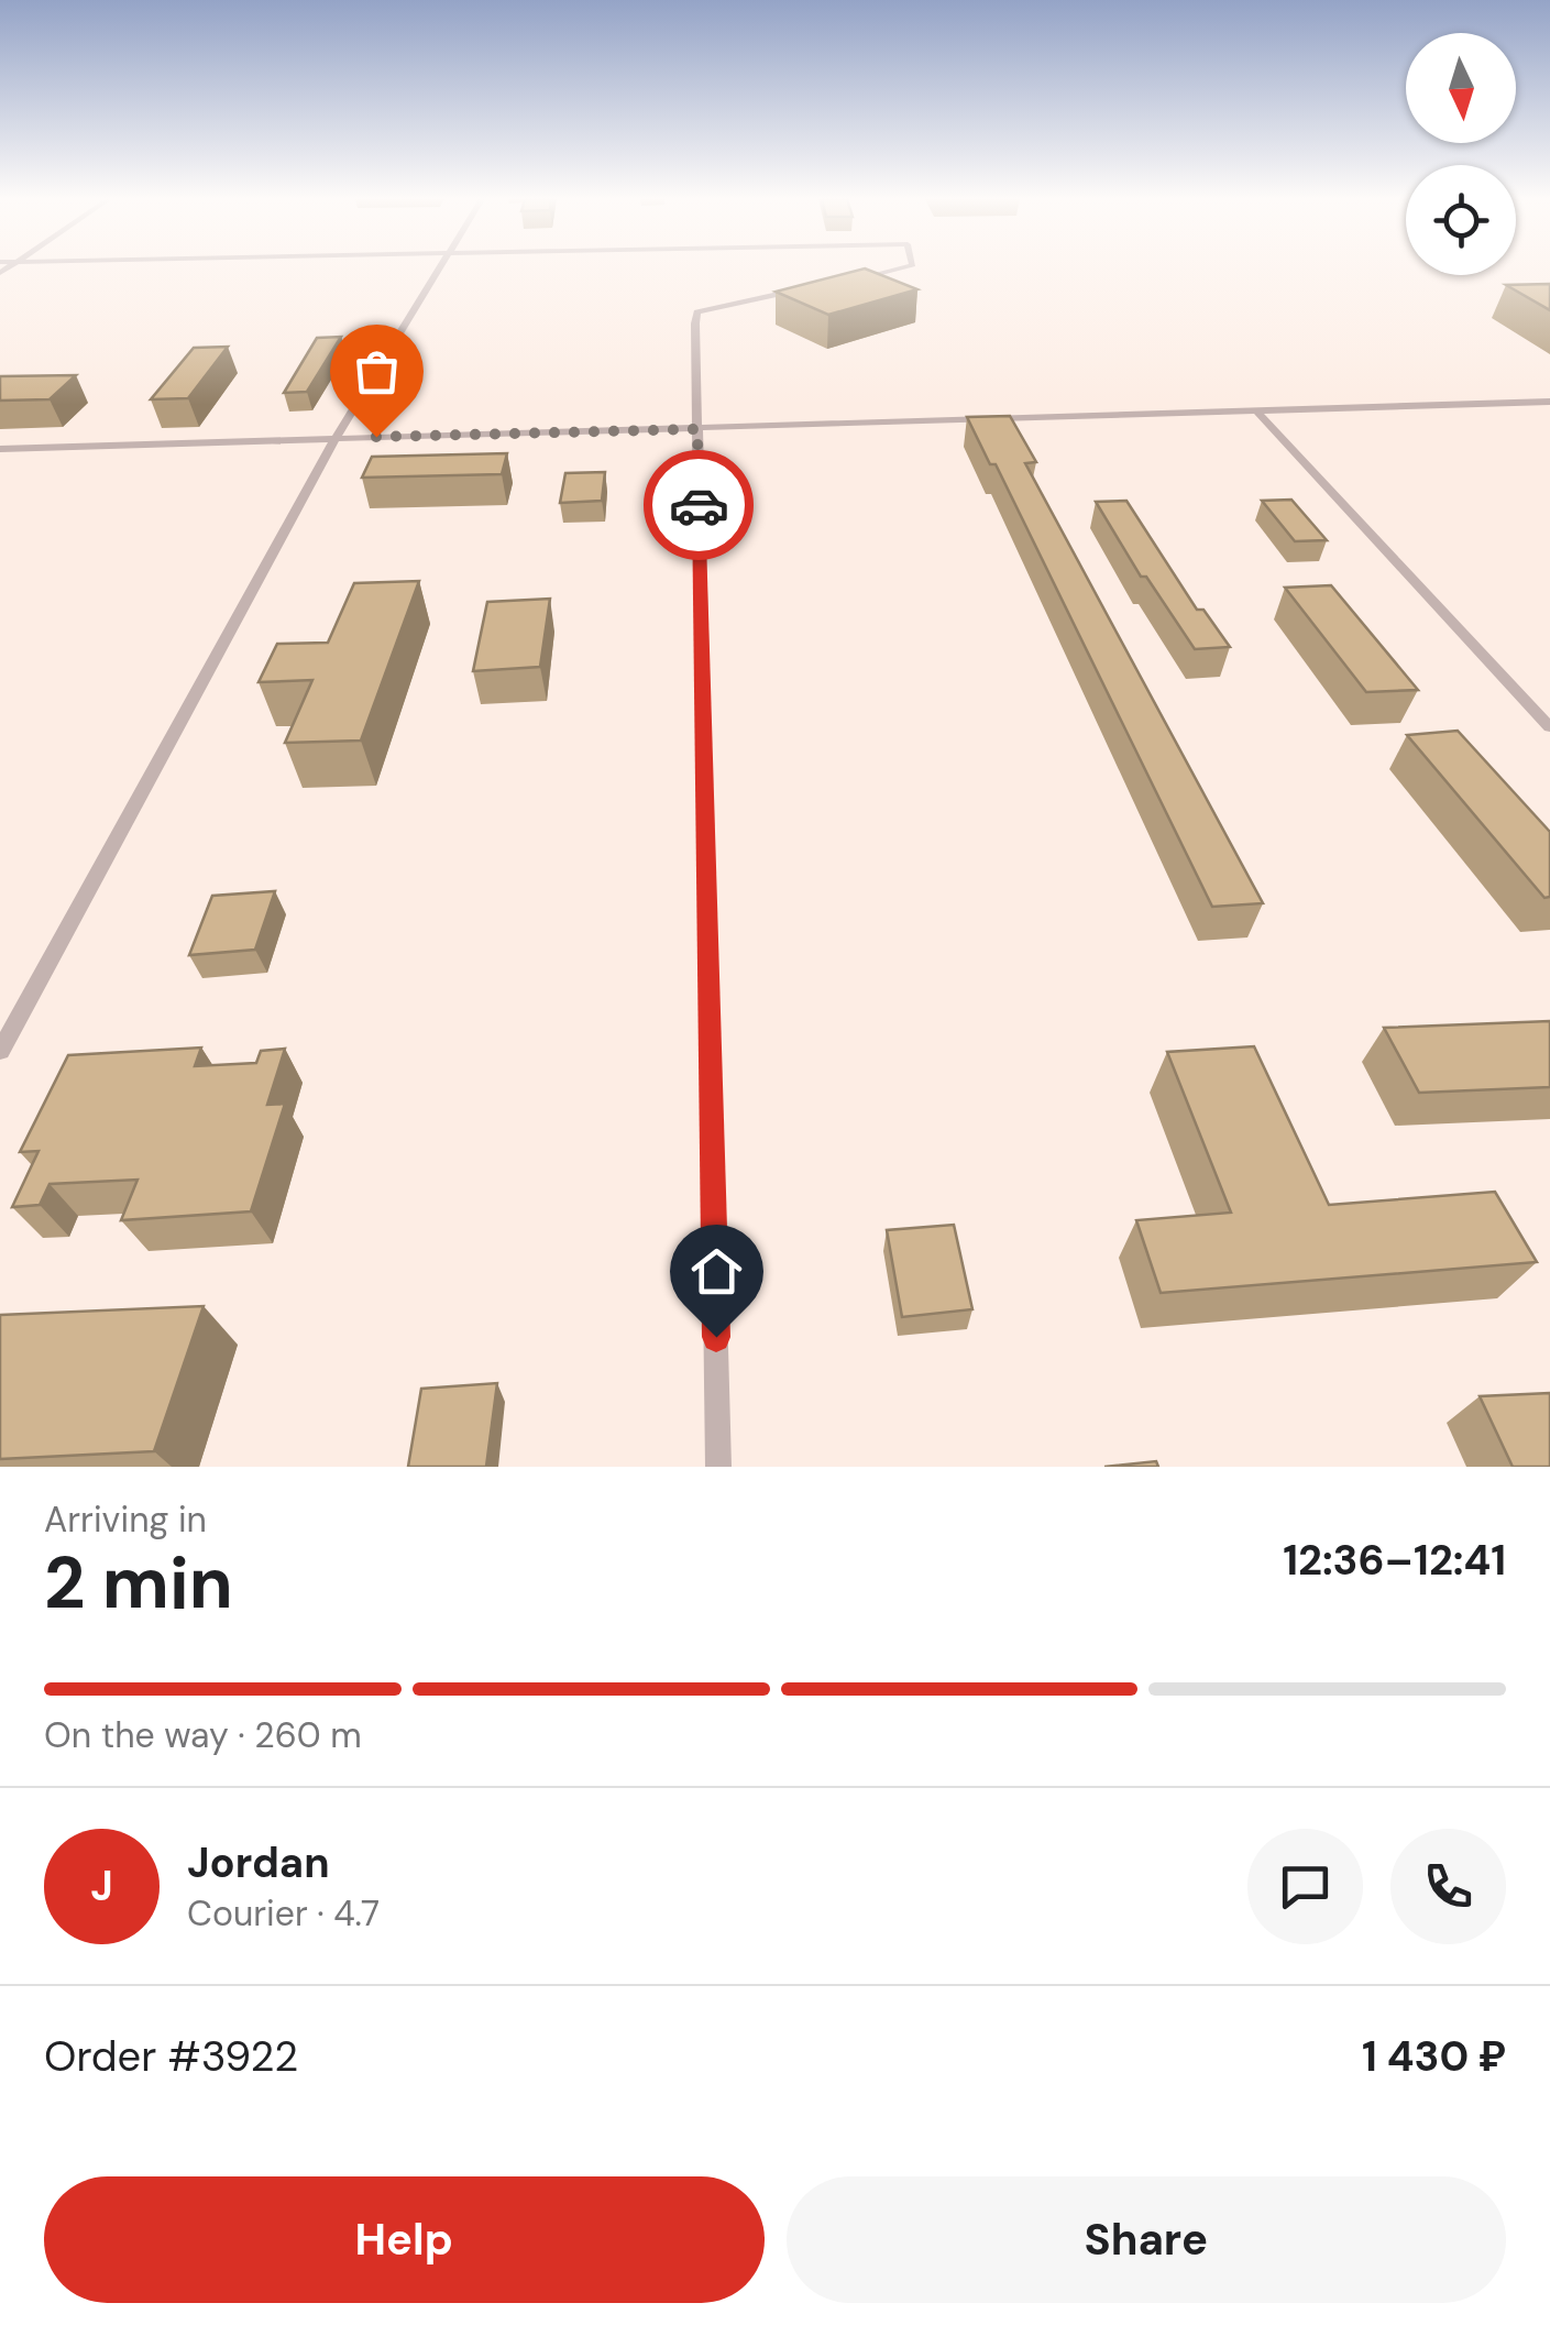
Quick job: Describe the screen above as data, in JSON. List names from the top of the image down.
{
  "north": "bottom",
  "page": {
    "heading": ["2 min", "Arriving in", "12:36–12:41"],
    "panel": [
      "Jordan",
      "Courier · 4.7",
      "Order #3922",
      "1 430 ₽"
    ],
    "bar": "On the way · 260 m",
    "round": "J",
    "buttons": ["Help", "Share"]
  }
}
